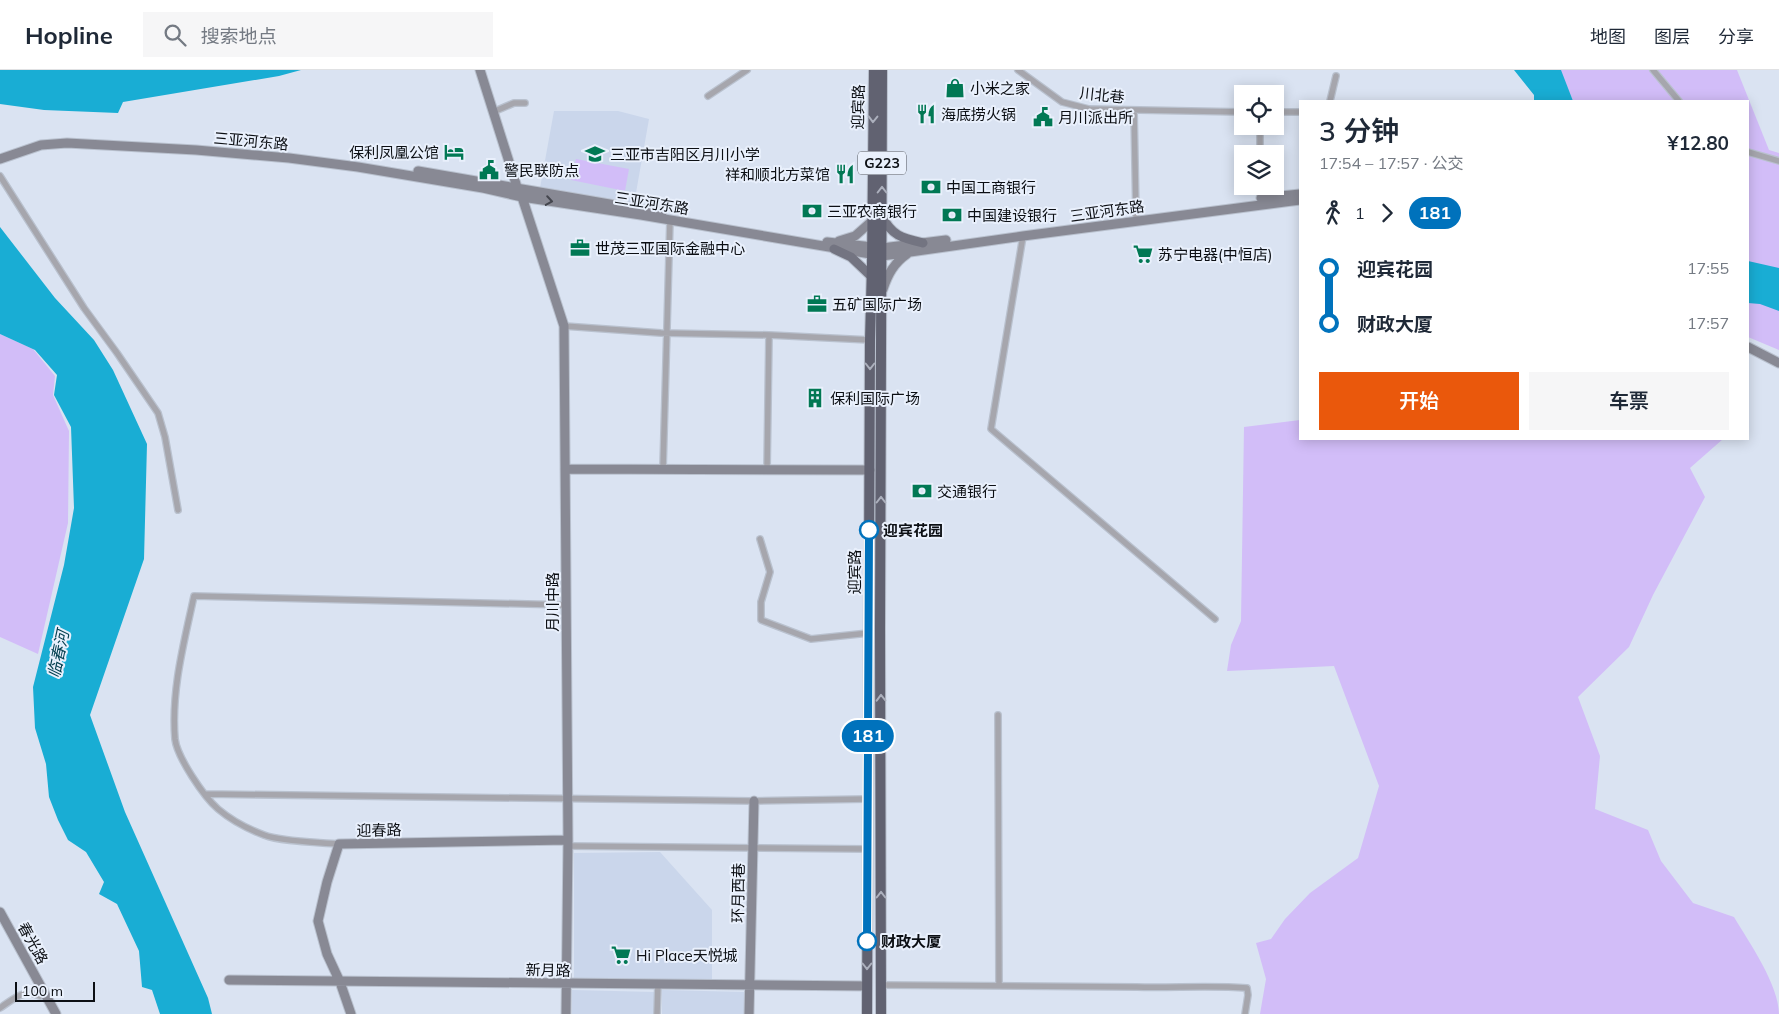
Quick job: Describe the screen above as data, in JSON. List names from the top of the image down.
{
  "streets": {
    "highway": ["迎宾路", "G223"],
    "main road": [
      "三亚河东路",
      "月川中路",
      "迎春路",
      "环月西巷",
      "春光路",
      "新月路"
    ],
    "street": ["川北巷"]
  },
  "crossings": [
    ["川北巷", "三亚河东路"],
    ["迎宾路", "三亚河东路"],
    ["迎宾路", "新月路"],
    ["三亚河东路", "月川中路"],
    ["月川中路", "迎春路"],
    ["月川中路", "新月路"],
    ["迎春路", "新月路"],
    ["环月西巷", "新月路"]
  ],
  "water": ["临春河"],
  "places": {
    "shop": ["小米之家"],
    "restaurant": ["海底捞火锅", "祥和顺北方菜馆"],
    "public building": ["月川派出所", "警民联防点"],
    "hotel": ["保利凤凰公馆"],
    "school or university": ["三亚市吉阳区月川小学"],
    "bank": [
      "中国工商银行",
      "三亚农商银行",
      "中国建设银行",
      "交通银行"
    ],
    "office": ["世茂三亚国际金融中心", "五矿国际广场"],
    "supermarket": ["苏宁电器(中恒店)", "Hi Place天悦城"],
    "building": ["保利国际广场"],
    "other": ["迎宾花园", "财政大厦"]
  },
  "lines": ["bus line 181"],
  "scale_bar": "100 m",
  "page": {
    "header": "Hopline",
    "search": "搜索地点",
    "nav": ["地图", "图层", "分享"],
    "on_map": "181",
    "heading": ["3 分钟", "17:54 – 17:57 · 公交", "¥12.80"],
    "legs": ["1", "181"],
    "list": [
      {
        "name": "迎宾花园",
        "value": "17:55"
      },
      {
        "name": "财政大厦",
        "value": "17:57"
      }
    ],
    "buttons": ["开始", "车票"],
    "scale": "100 m"
  }
}
